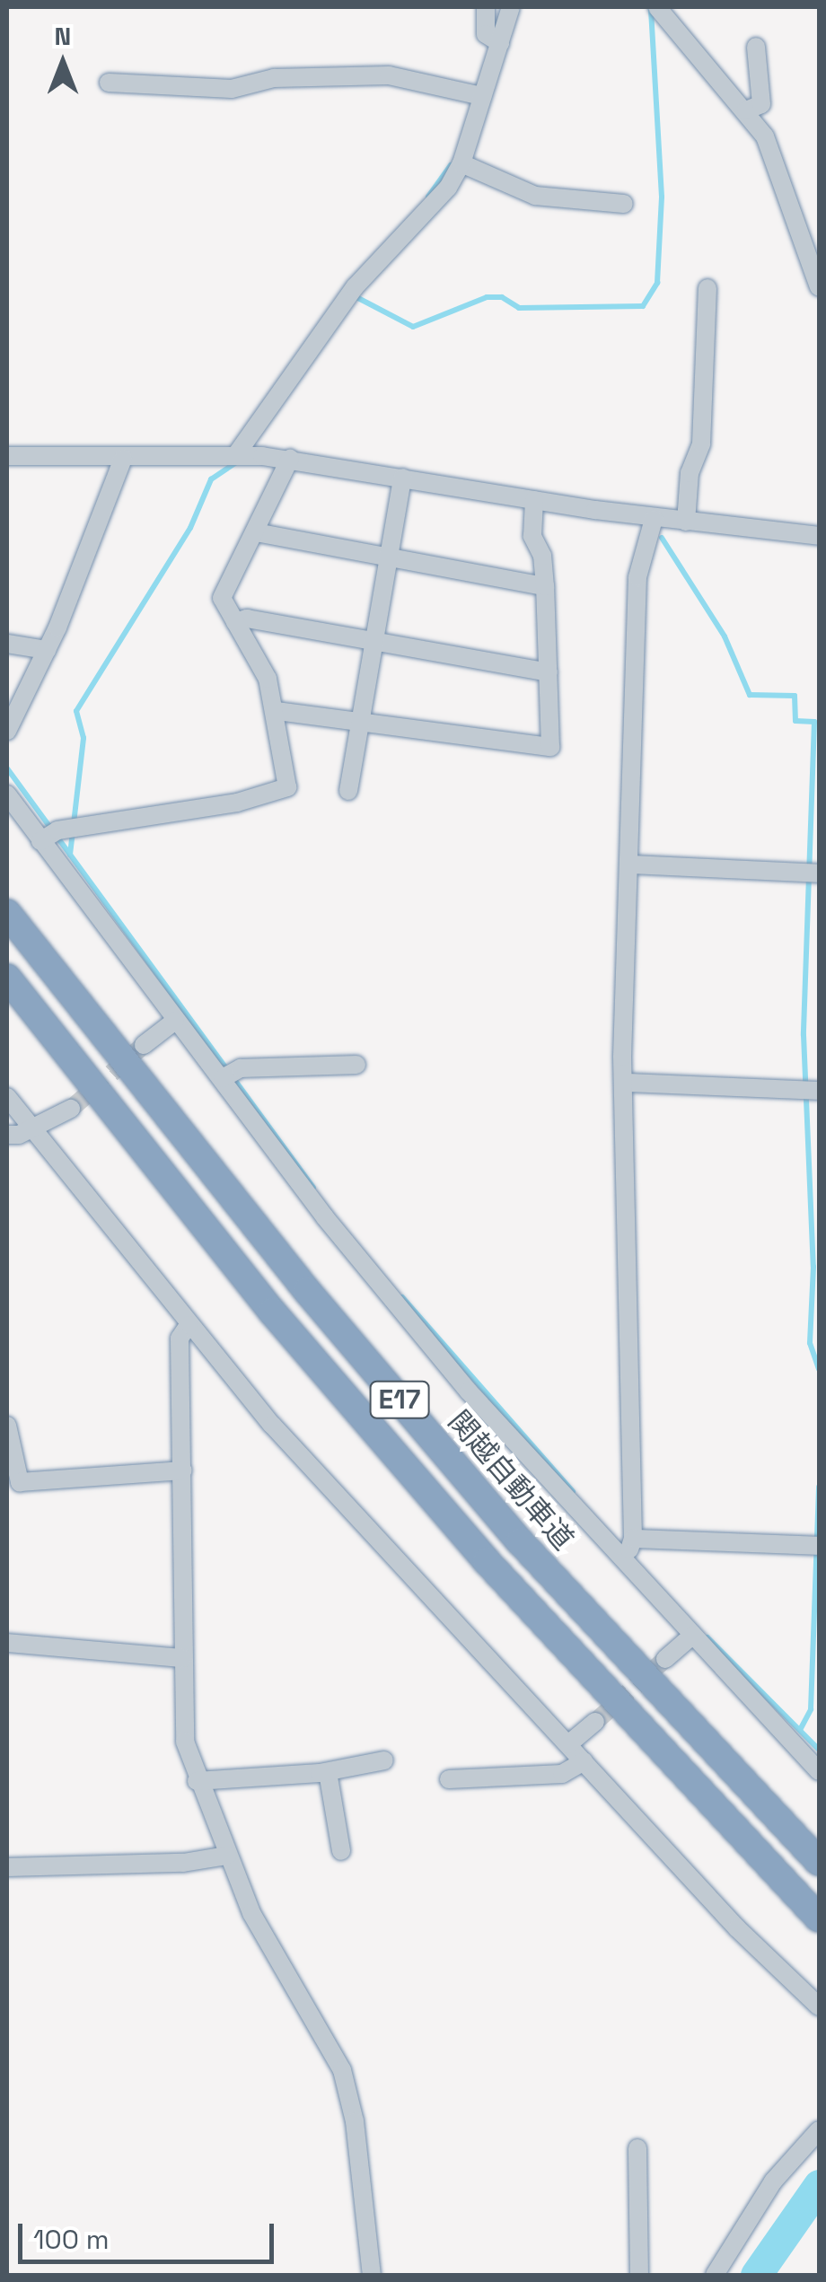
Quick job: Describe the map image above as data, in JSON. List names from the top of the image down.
{
  "streets": {
    "highway": ["E17", "関越自動車道"]
  },
  "scale_bar": "100 m",
  "north": "top"
}
